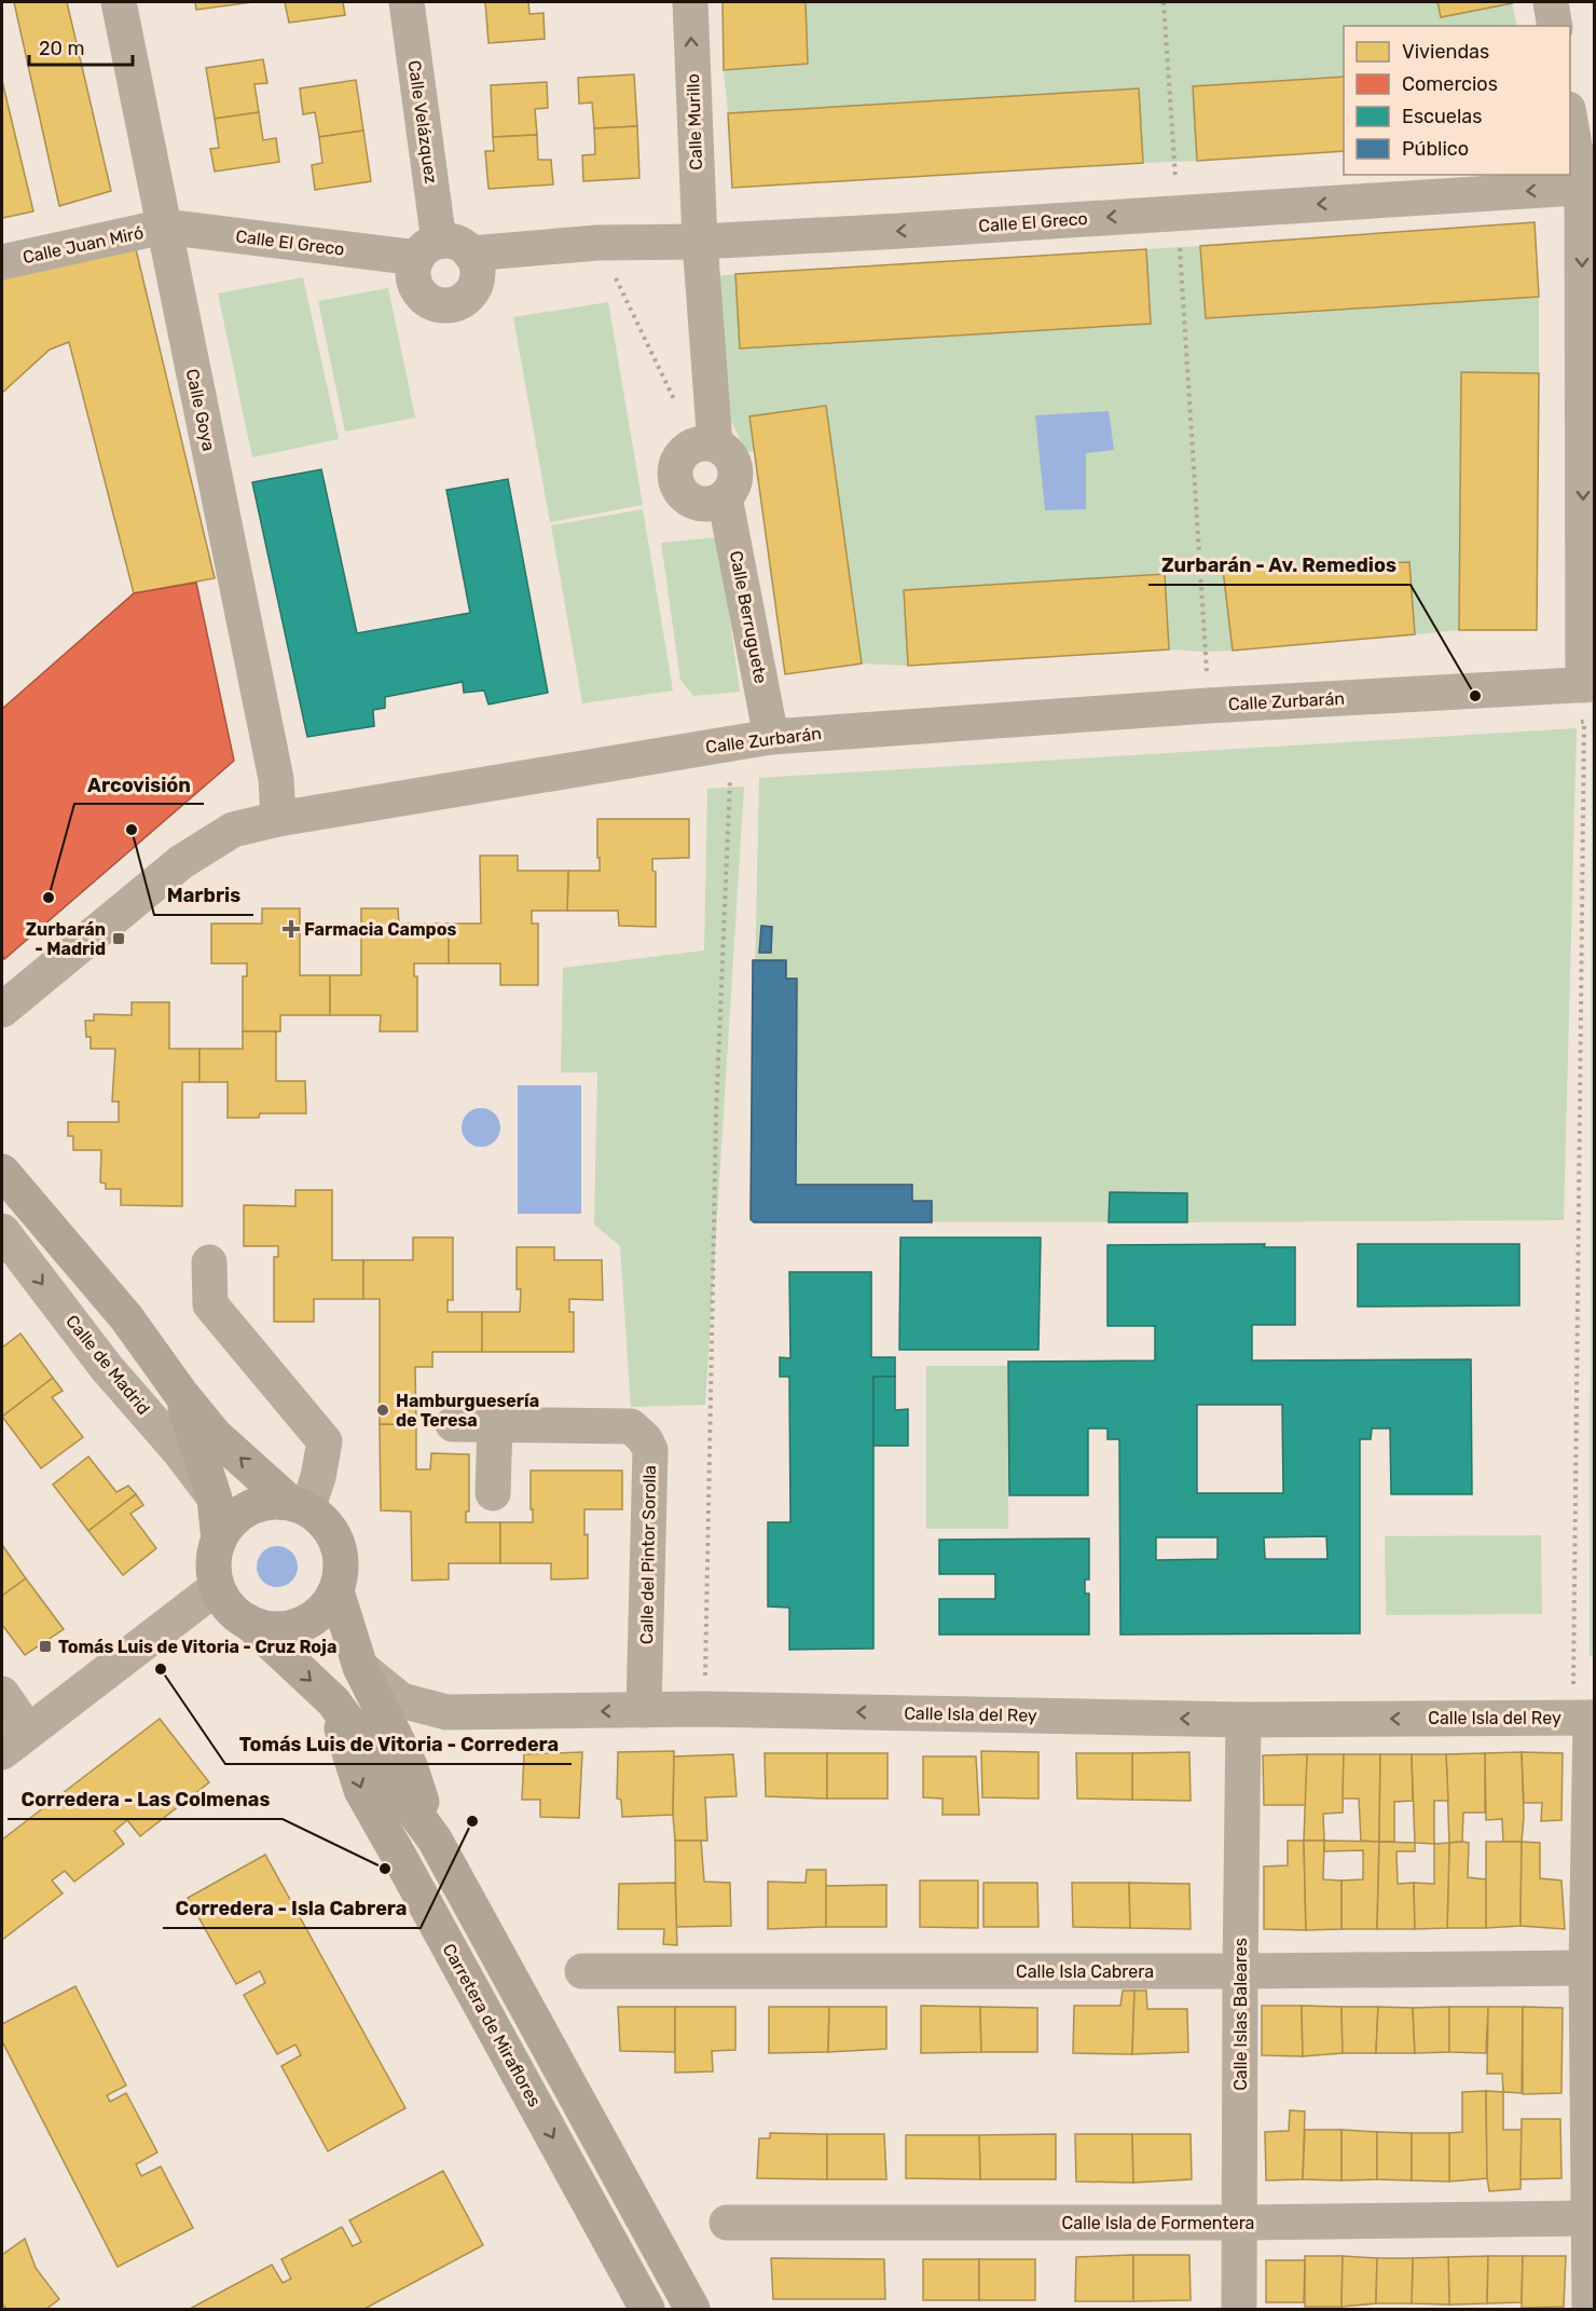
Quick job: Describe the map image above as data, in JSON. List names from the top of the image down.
{
  "streets": {
    "main road": ["Carretera de Miraflores"],
    "street": [
      "Calle Velázquez",
      "Calle Murillo",
      "Calle El Greco",
      "Calle Juan Miró",
      "Calle Goya",
      "Calle Berruguete",
      "Calle Zurbarán",
      "Calle de Madrid",
      "Calle del Pintor Sorolla",
      "Calle Isla del Rey",
      "Calle Isla Cabrera",
      "Calle Islas Baleares",
      "Calle Isla de Formentera"
    ]
  },
  "crossings": [
    ["Calle Velázquez", "Calle El Greco"],
    ["Calle Murillo", "Calle El Greco"],
    ["Calle El Greco", "Calle Juan Miró"],
    ["Calle El Greco", "Calle Goya"],
    ["Calle Juan Miró", "Calle Goya"],
    ["Calle Goya", "Calle Zurbarán"],
    ["Calle Berruguete", "Calle Zurbarán"],
    ["Calle del Pintor Sorolla", "Calle Isla del Rey"],
    ["Calle Isla del Rey", "Calle Islas Baleares"],
    ["Calle Isla del Rey", "Carretera de Miraflores"],
    ["Calle Isla Cabrera", "Calle Islas Baleares"],
    ["Calle Islas Baleares", "Calle Isla de Formentera"]
  ],
  "one_way": [
    "Calle Murillo",
    "Calle El Greco",
    "Calle de Madrid",
    "Calle Isla del Rey"
  ],
  "places": {
    "other": [
      "Zurbarán - Av. Remedios",
      "Marbris",
      "Arcovisión",
      "Hamburguesería de Teresa",
      "Tomás Luis de Vitoria - Corredera",
      "Corredera - Isla Cabrera",
      "Corredera - Las Colmenas"
    ],
    "health": ["Farmacia Campos"],
    "transit": ["Zurbarán - Madrid", "Tomás Luis de Vitoria - Cruz Roja"]
  },
  "legend": [
    "Viviendas",
    "Comercios",
    "Escuelas",
    "Público"
  ],
  "scale_bar": "20 m"
}
